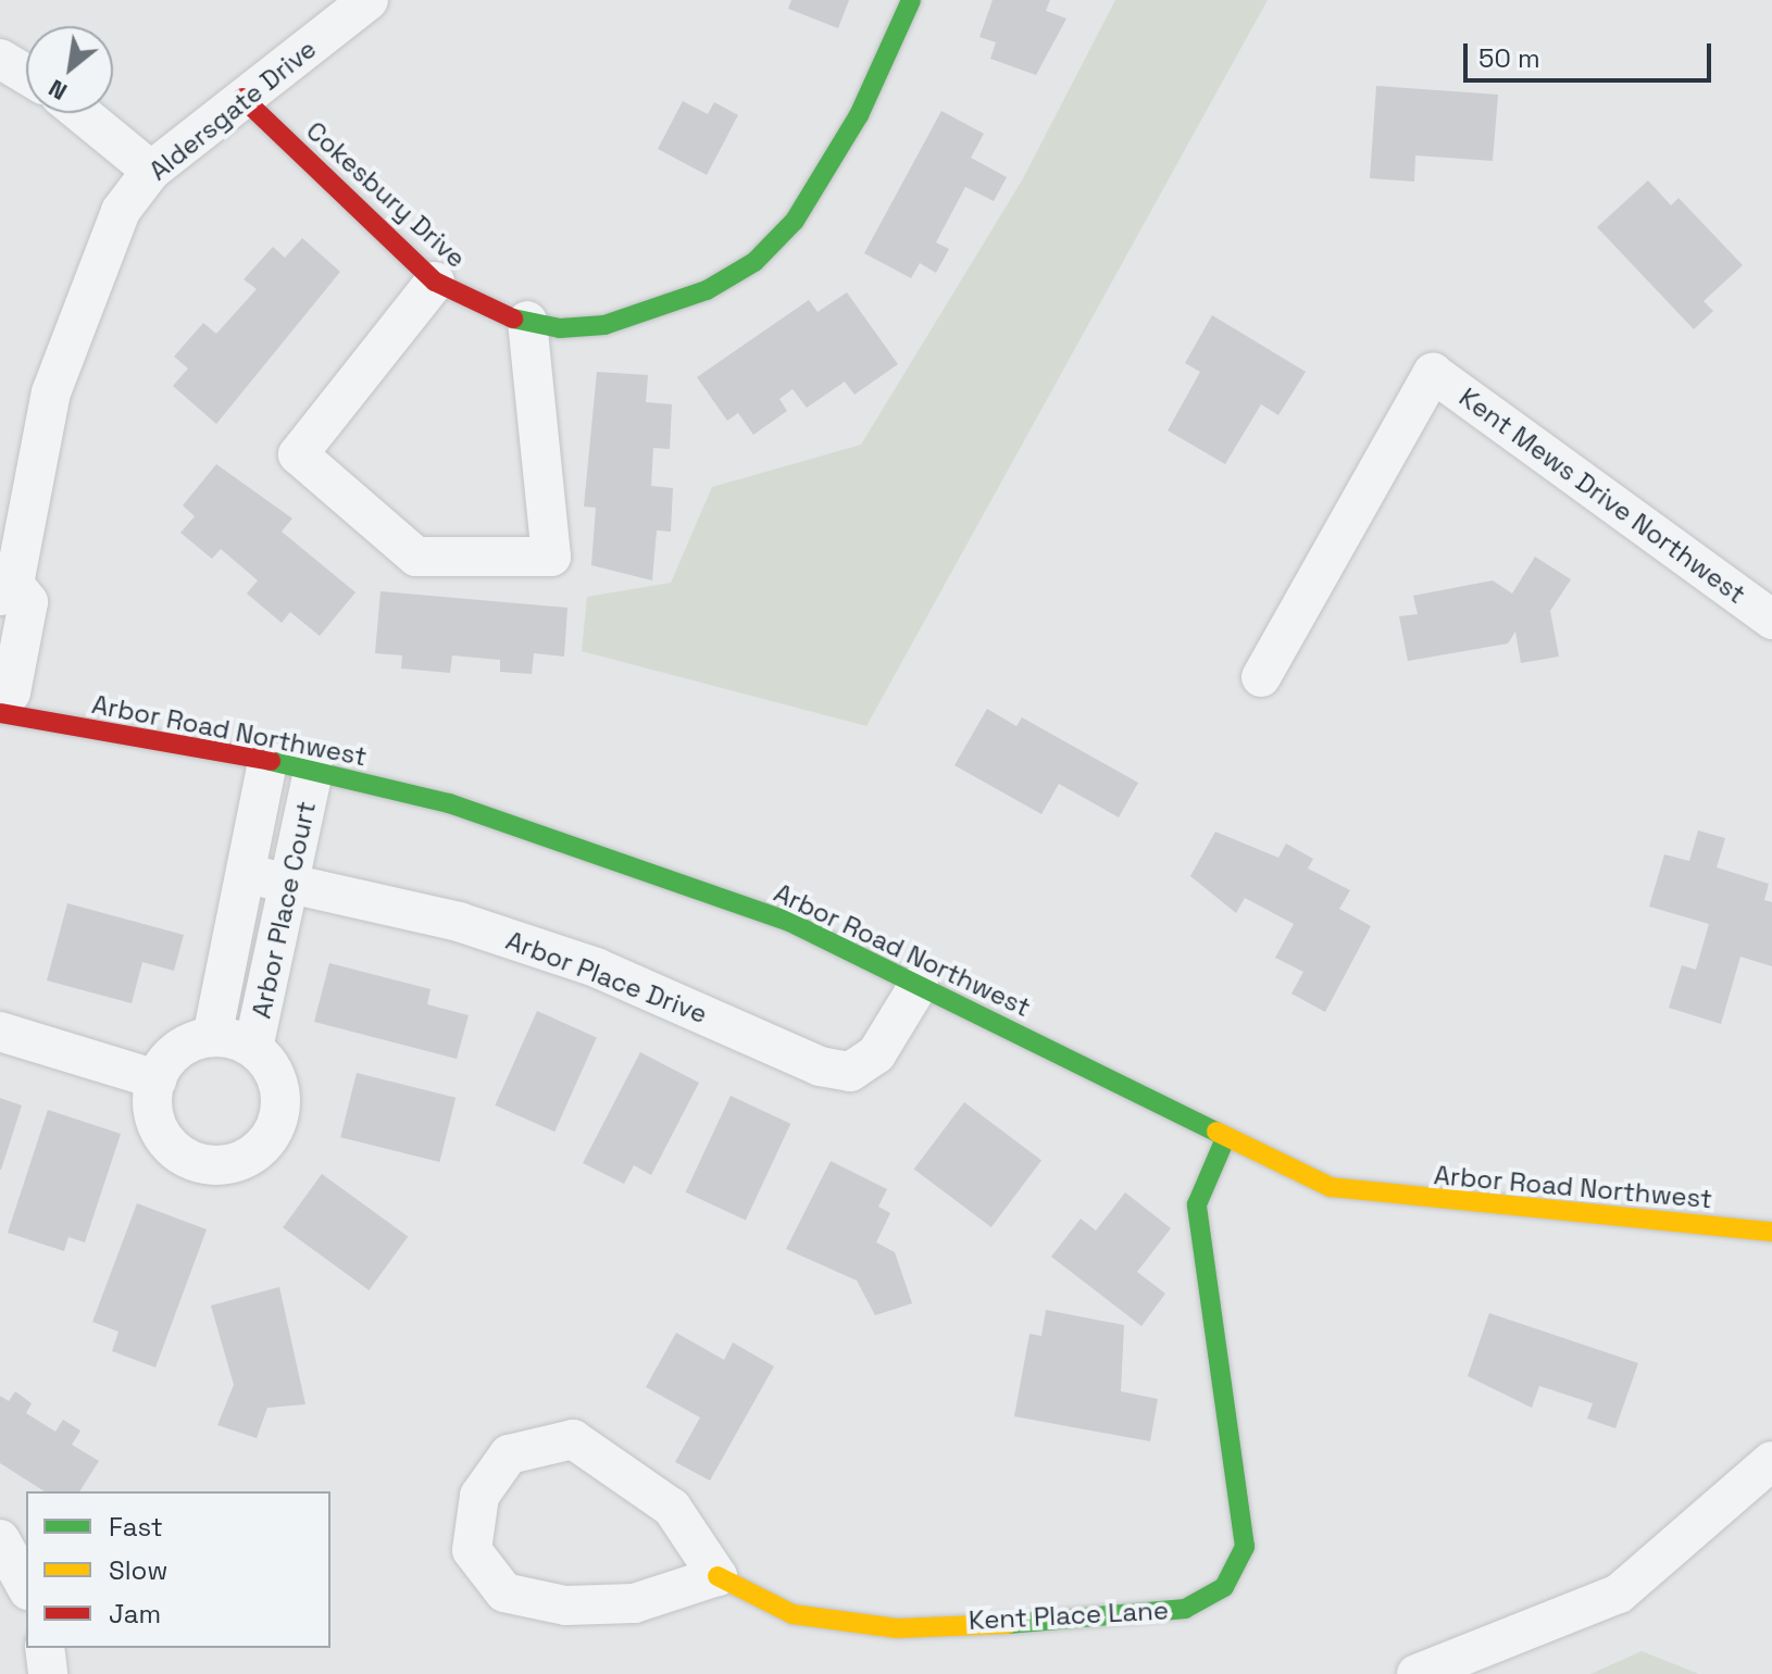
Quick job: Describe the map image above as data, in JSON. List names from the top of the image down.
{
  "streets": {
    "street": [
      "Aldersgate Drive",
      "Cokesbury Drive",
      "Kent Mews Drive Northwest",
      "Arbor Road Northwest",
      "Arbor Place Court",
      "Arbor Place Drive",
      "Kent Place Lane"
    ]
  },
  "crossings": [
    ["Aldersgate Drive", "Cokesbury Drive"],
    ["Arbor Road Northwest", "Arbor Place Court"],
    ["Arbor Road Northwest", "Arbor Place Drive"],
    ["Arbor Road Northwest", "Kent Place Lane"],
    ["Arbor Place Court", "Arbor Place Drive"]
  ],
  "legend": ["Fast", "Slow", "Jam"],
  "scale_bar": "50 m",
  "north": "bottom left"
}
